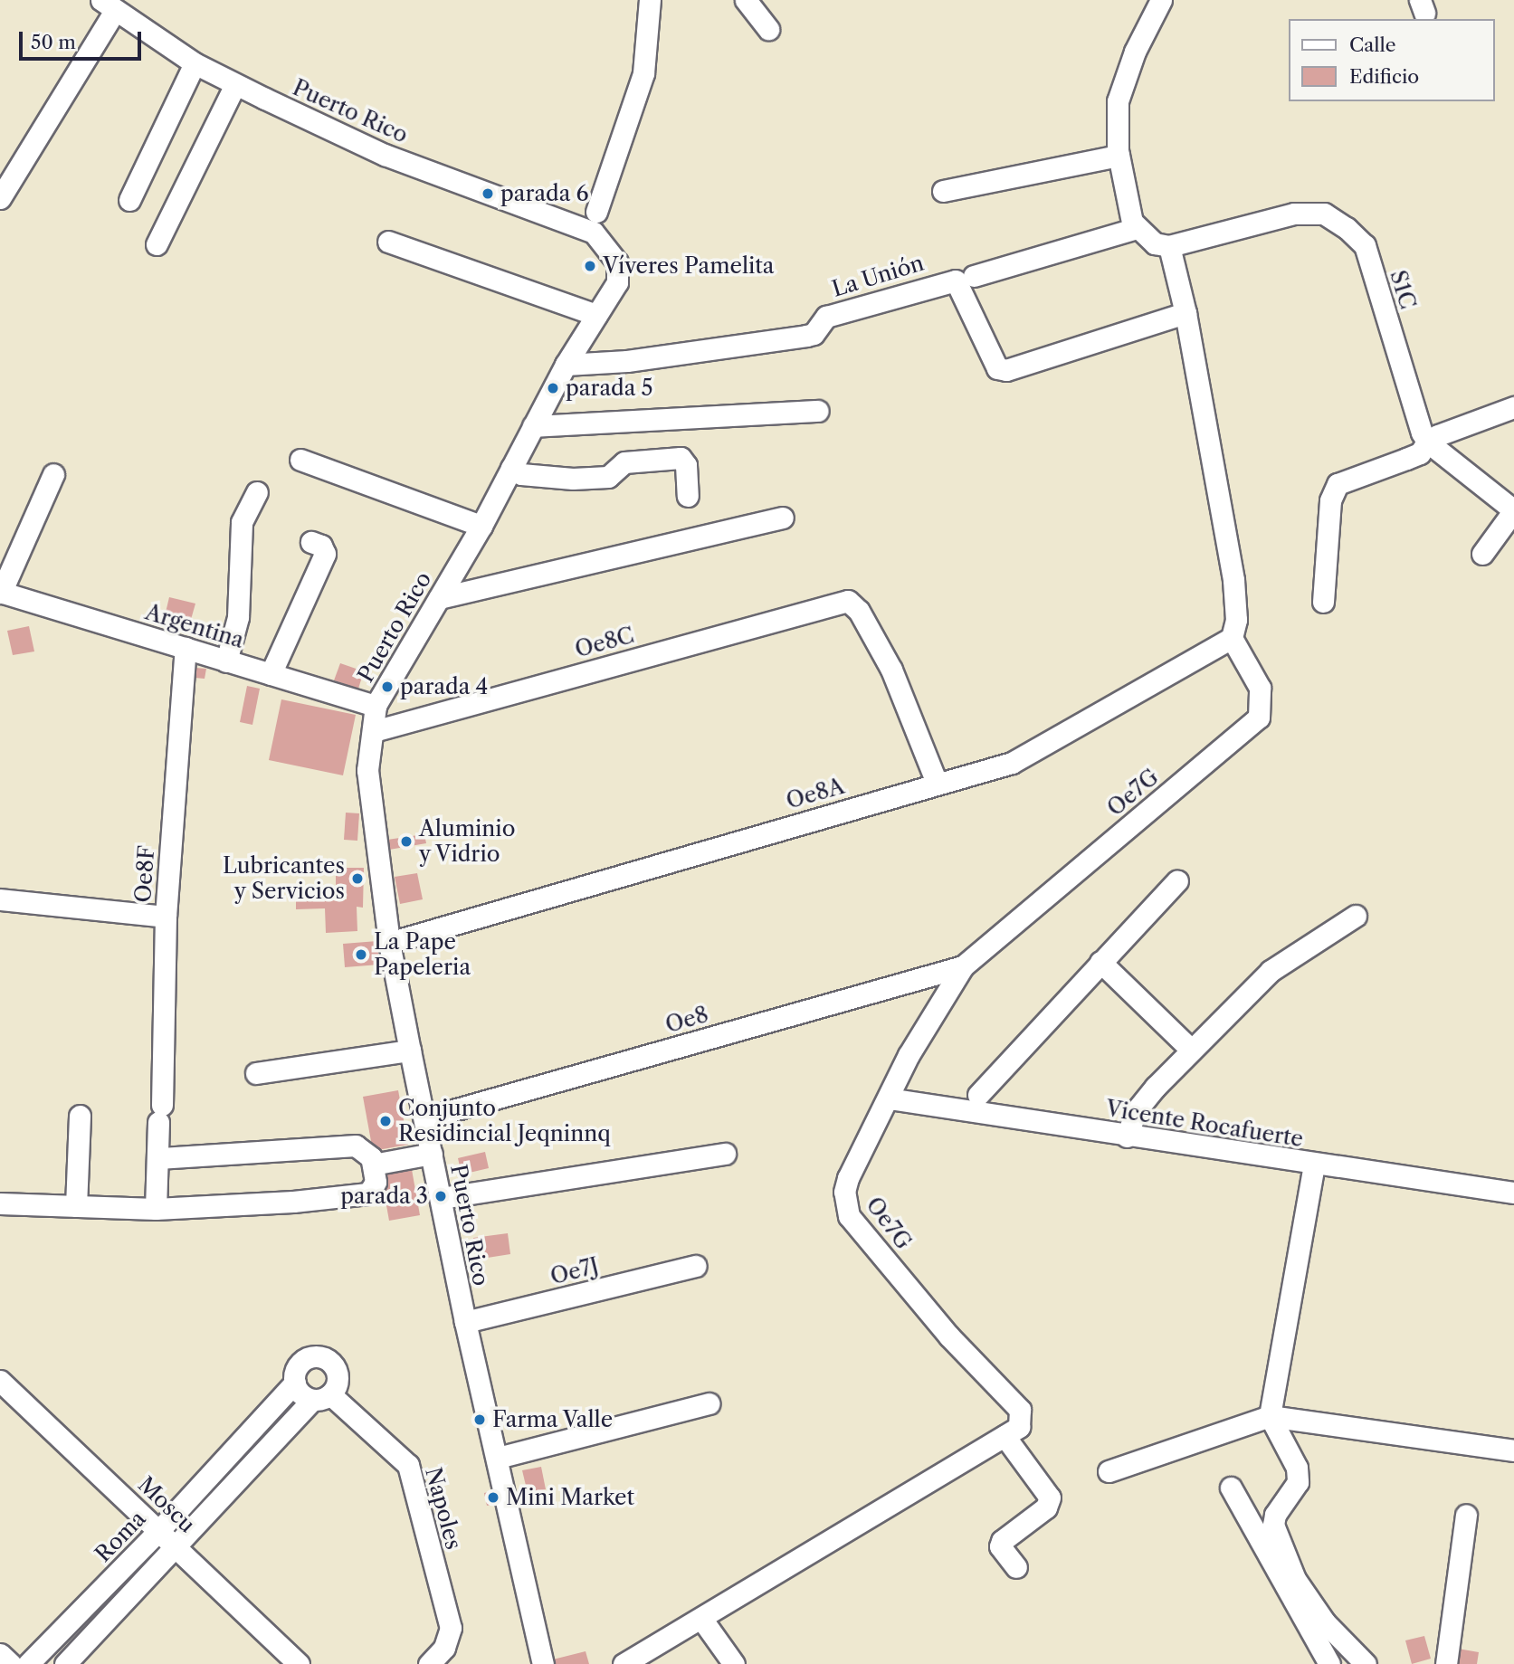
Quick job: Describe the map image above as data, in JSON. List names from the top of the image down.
{
  "streets": {
    "street": [
      "Puerto Rico",
      "La Unión",
      "S1C",
      "Argentina",
      "Oe8C",
      "Oe7G",
      "Oe8A",
      "Oe8F",
      "Oe8",
      "Vicente Rocafuerte",
      "Oe7J",
      "Moscu",
      "Napoles",
      "Roma"
    ]
  },
  "crossings": [
    ["Puerto Rico", "La Unión"],
    ["Puerto Rico", "Argentina"],
    ["Puerto Rico", "Oe8C"],
    ["Puerto Rico", "Oe8A"],
    ["Puerto Rico", "Oe8"],
    ["Puerto Rico", "Oe7J"],
    ["Argentina", "Oe8F"],
    ["Oe8C", "Oe8A"],
    ["Oe7G", "Oe8A"],
    ["Oe7G", "Oe8"],
    ["Oe7G", "Vicente Rocafuerte"],
    ["Moscu", "Roma"],
    ["Napoles", "Roma"]
  ],
  "places": [
    "parada 6",
    "Víveres Pamelita",
    "parada 5",
    "parada 4",
    "Aluminio y Vidrio",
    "Lubricantes y Servicios",
    "La Pape Papeleria",
    "Conjunto Residincial Jeqninnq",
    "parada 3",
    "Farma Valle",
    "Mini Market"
  ],
  "legend": ["Calle", "Edificio"],
  "scale_bar": "50 m"
}
